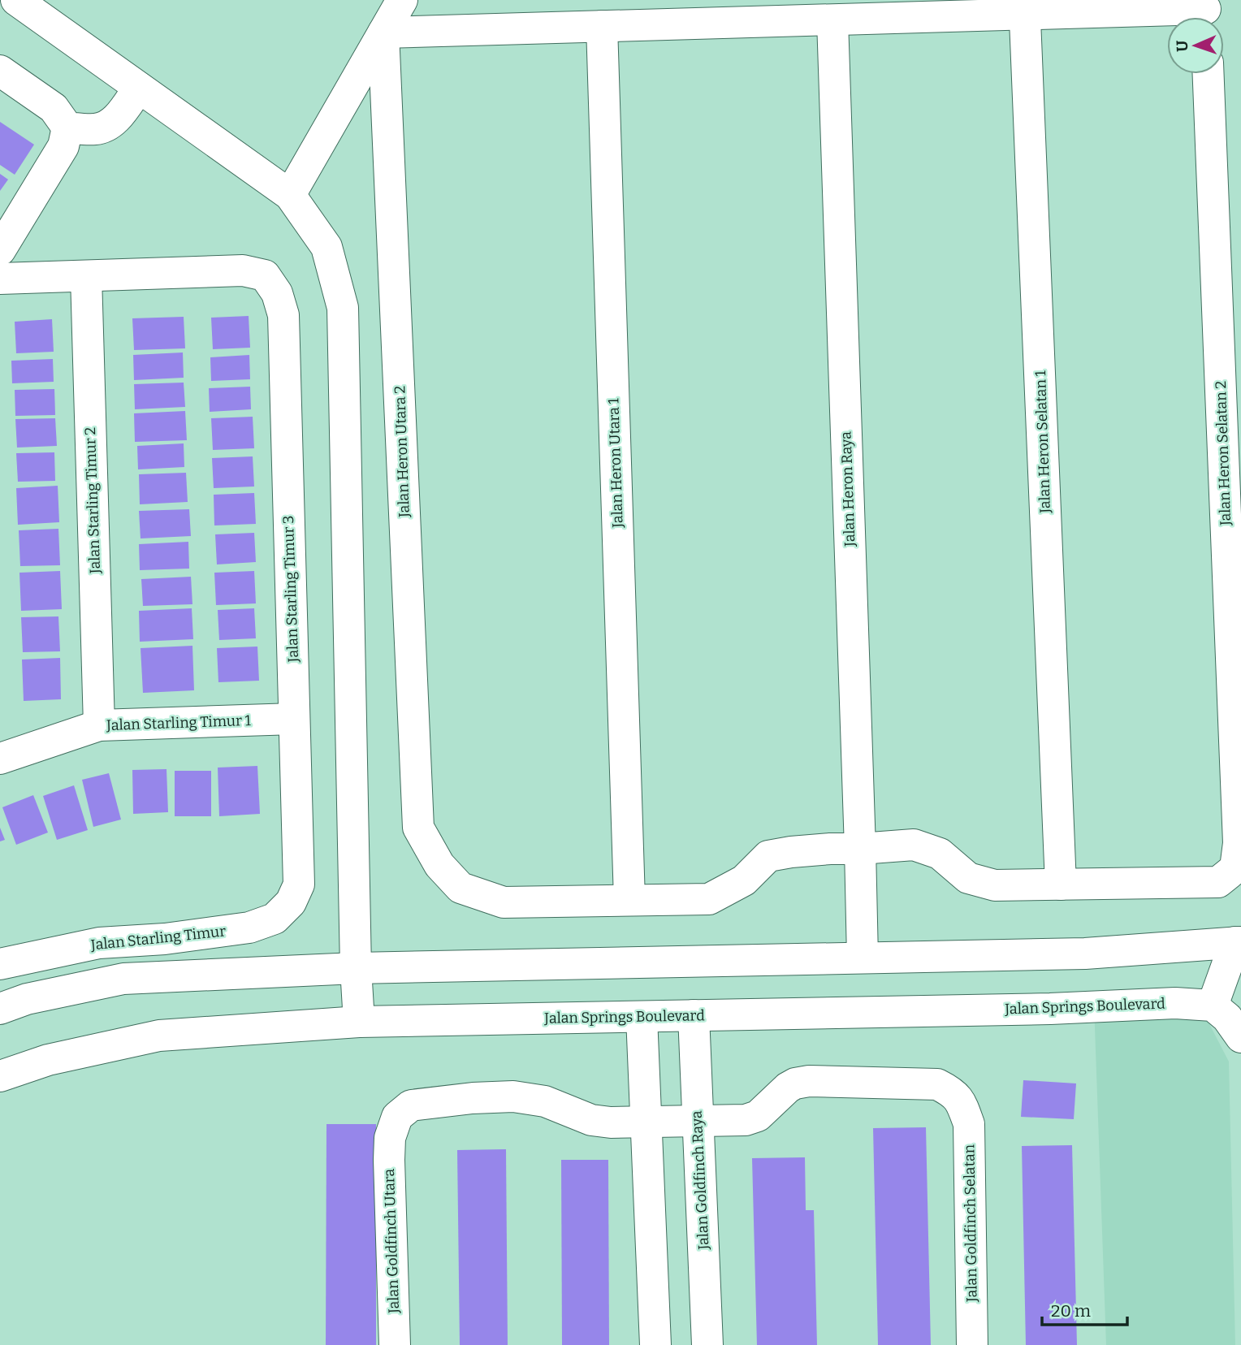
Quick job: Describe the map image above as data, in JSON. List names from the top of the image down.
{
  "streets": {
    "street": [
      "Jalan Heron Selatan 1",
      "Jalan Heron Utara 2",
      "Jalan Heron Selatan 2",
      "Jalan Heron Utara 1",
      "Jalan Heron Raya",
      "Jalan Starling Timur 2",
      "Jalan Starling Timur 3",
      "Jalan Starling Timur 1",
      "Jalan Starling Timur",
      "Jalan Springs Boulevard",
      "Jalan Goldfinch Raya",
      "Jalan Goldfinch Selatan",
      "Jalan Goldfinch Utara"
    ]
  },
  "crossings": [
    ["Jalan Heron Selatan 1", "Jalan Heron Selatan 2"],
    ["Jalan Heron Utara 2", "Jalan Heron Selatan 2"],
    ["Jalan Heron Utara 2", "Jalan Heron Utara 1"],
    ["Jalan Heron Utara 2", "Jalan Heron Raya"],
    ["Jalan Heron Selatan 2", "Jalan Heron Raya"],
    ["Jalan Starling Timur 2", "Jalan Starling Timur 3"],
    ["Jalan Starling Timur 2", "Jalan Starling Timur 1"],
    ["Jalan Starling Timur 3", "Jalan Starling Timur 1"],
    ["Jalan Starling Timur 3", "Jalan Starling Timur"],
    ["Jalan Springs Boulevard", "Jalan Goldfinch Raya"],
    ["Jalan Goldfinch Raya", "Jalan Goldfinch Selatan"]
  ],
  "scale_bar": "20 m",
  "north": "left"
}
